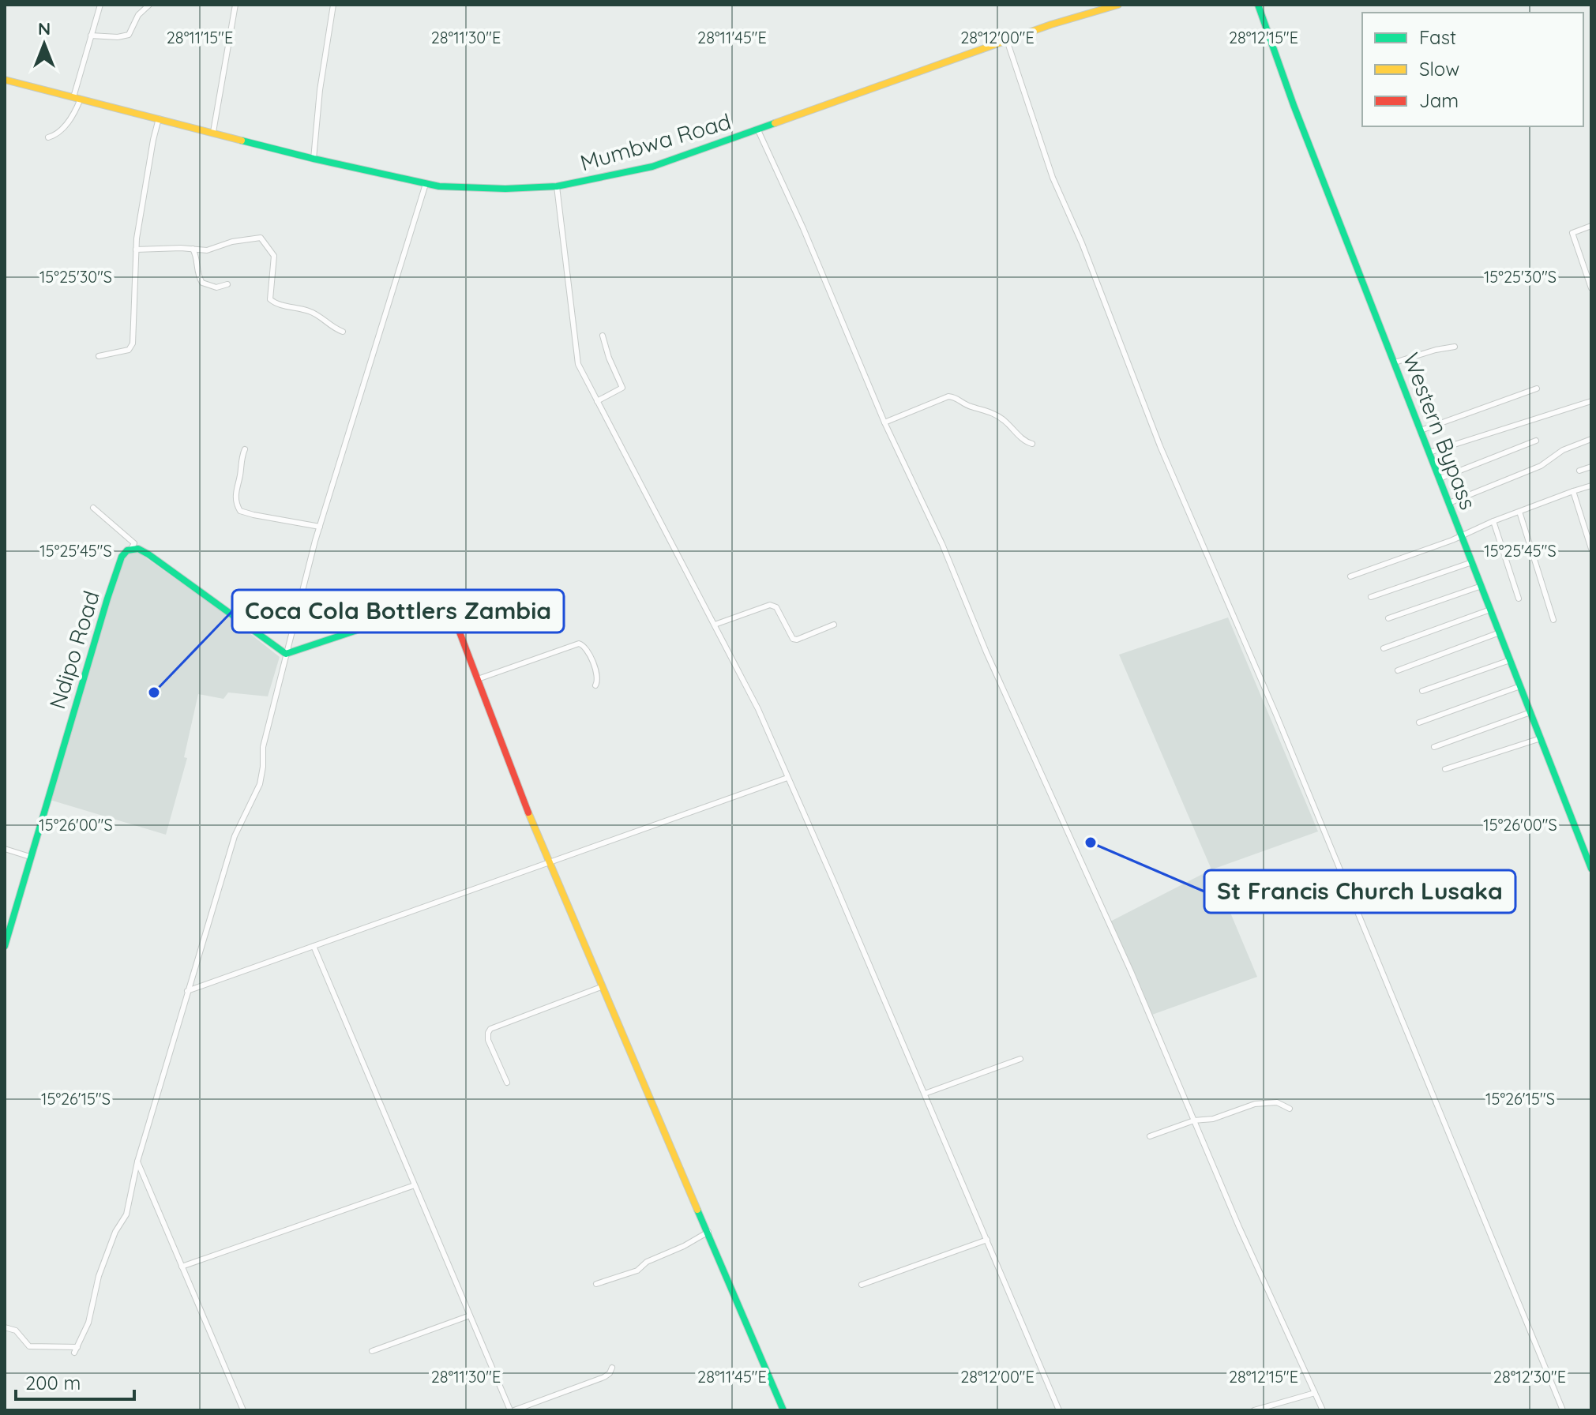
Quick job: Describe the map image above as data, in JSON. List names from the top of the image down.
{
  "streets": {
    "main road": ["Mumbwa Road", "Western Bypass", "Ndipo Road"]
  },
  "places": ["Coca Cola Bottlers Zambia", "St Francis Church Lusaka"],
  "legend": ["Fast", "Slow", "Jam"],
  "scale_bar": "200 m",
  "north": "top",
  "coordinates": [
    "28°11'15\"E",
    "28°11'30\"E",
    "28°11'45\"E",
    "28°12'00\"E",
    "28°12'15\"E",
    "15°25'30\"S",
    "15°25'45\"S",
    "15°26'00\"S",
    "15°26'15\"S",
    "28°12'30\"E"
  ]
}
